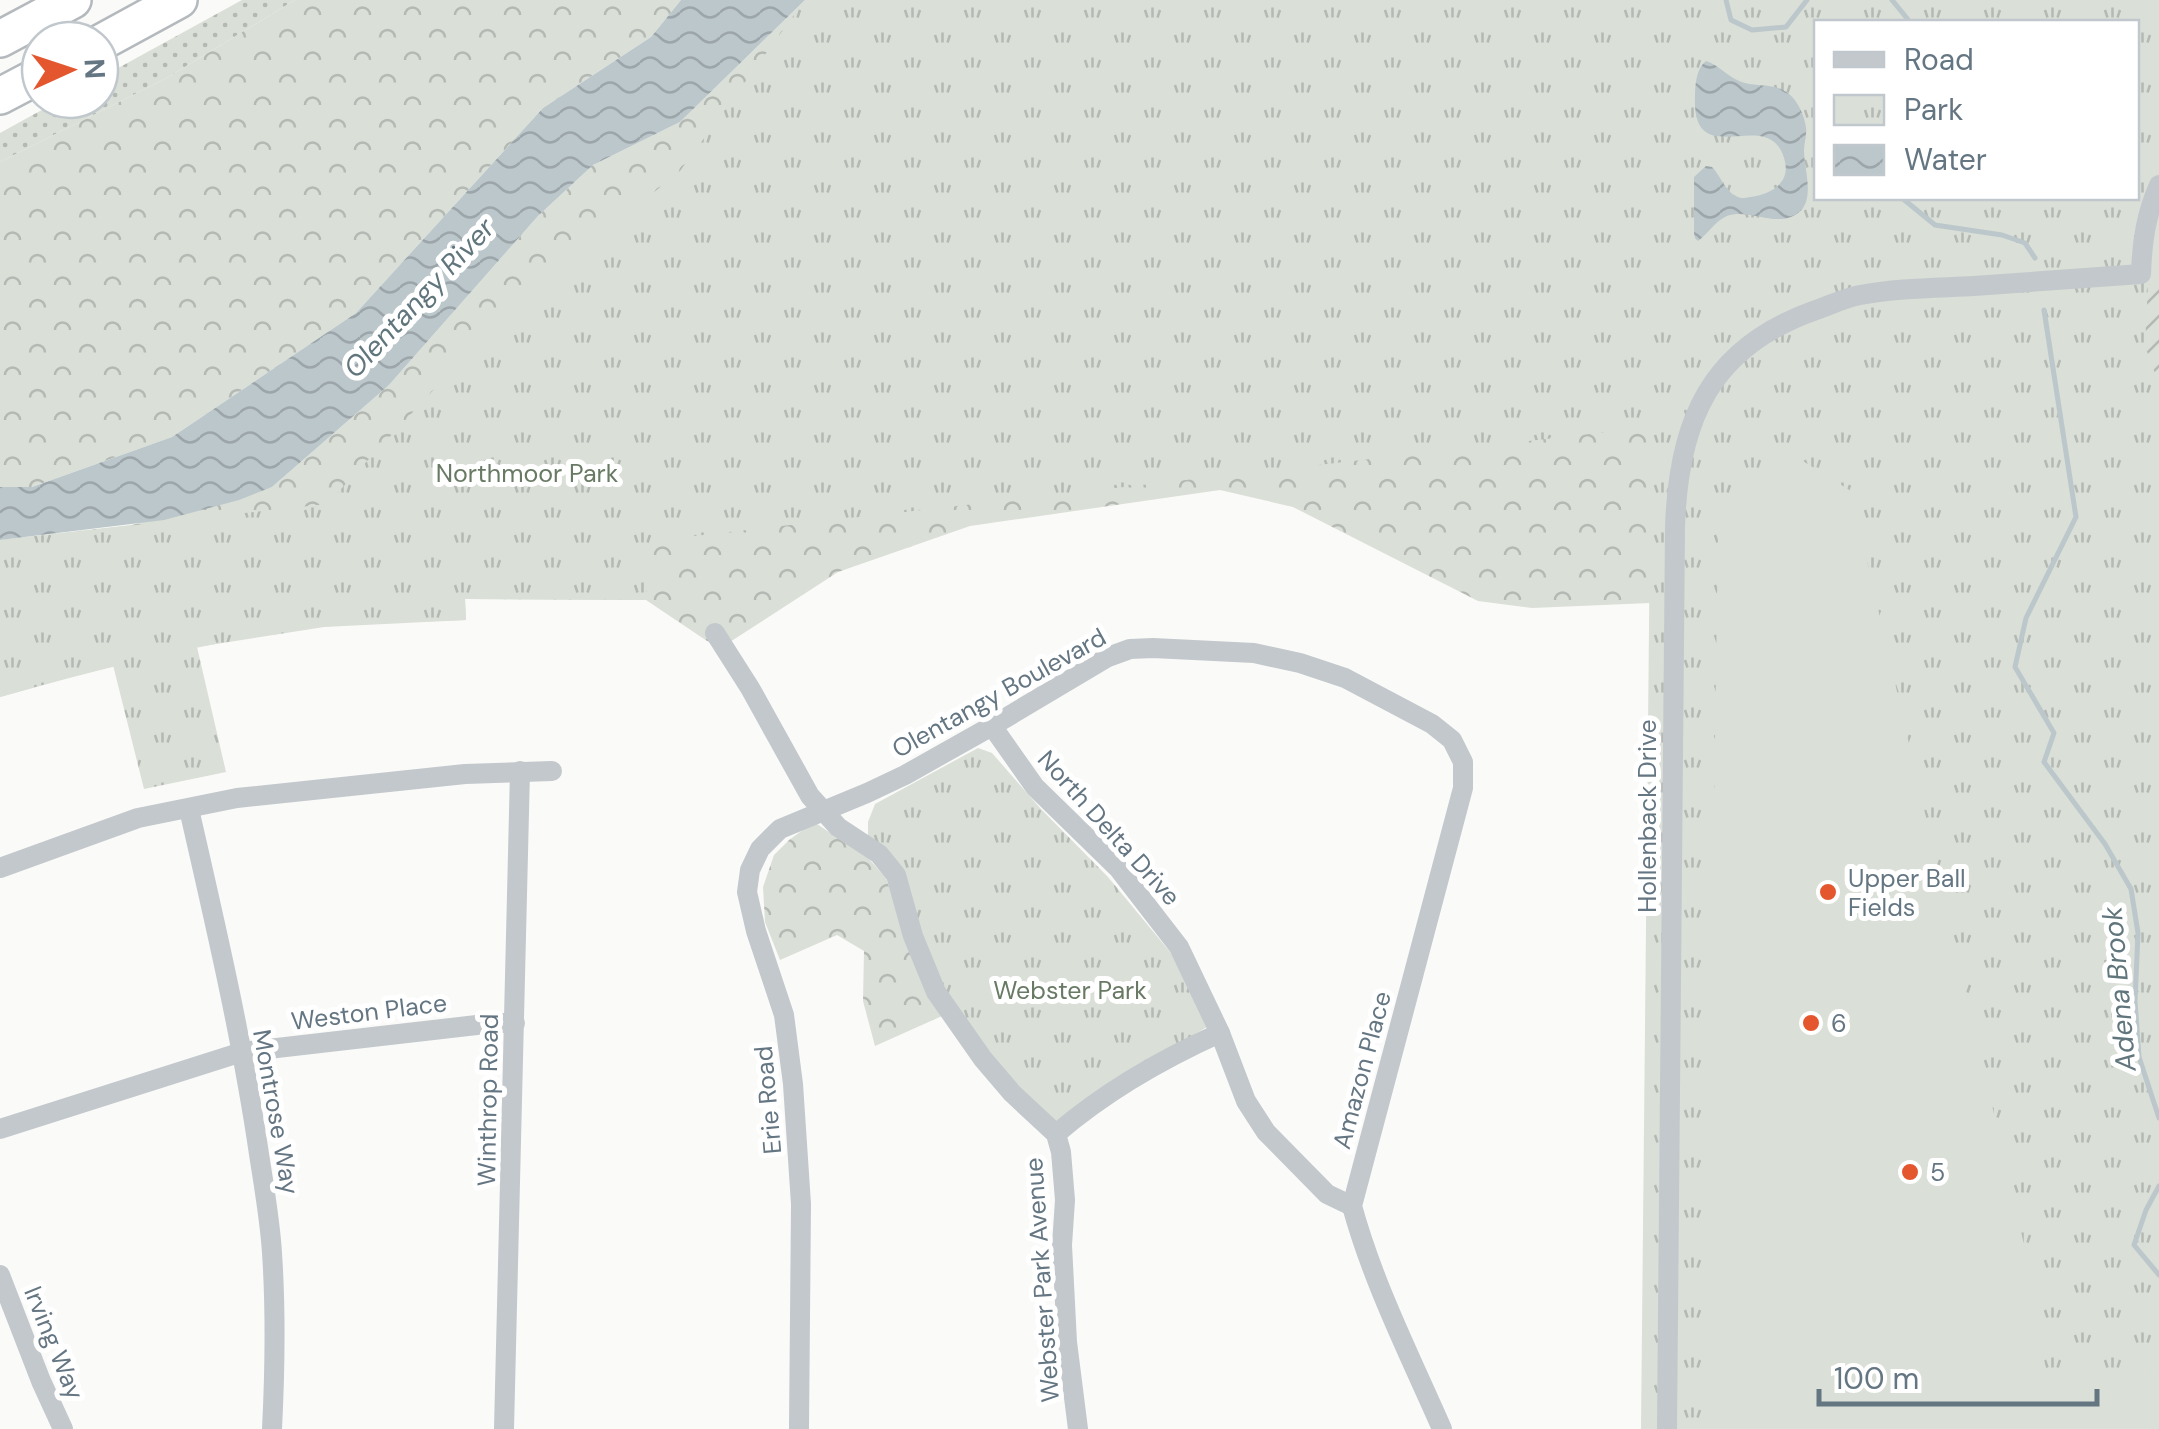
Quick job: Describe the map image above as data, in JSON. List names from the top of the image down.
{
  "streets": {
    "street": [
      "Olentangy Boulevard",
      "Hollenback Drive",
      "North Delta Drive",
      "Weston Place",
      "Amazon Place",
      "Winthrop Road",
      "Erie Road",
      "Montrose Way",
      "Webster Park Avenue",
      "Irving Way"
    ]
  },
  "crossings": [
    ["Olentangy Boulevard", "North Delta Drive"],
    ["Olentangy Boulevard", "Amazon Place"],
    ["Olentangy Boulevard", "Erie Road"],
    ["Olentangy Boulevard", "Webster Park Avenue"],
    ["North Delta Drive", "Amazon Place"],
    ["Weston Place", "Winthrop Road"],
    ["Weston Place", "Montrose Way"],
    ["Erie Road", "Webster Park Avenue"]
  ],
  "water": ["Olentangy River", "Adena Brook"],
  "parks": ["Northmoor Park", "Webster Park"],
  "places": ["Upper Ball Fields", "6", "5"],
  "legend": ["Road", "Park", "Water"],
  "scale_bar": "100 m",
  "north": "right"
}
